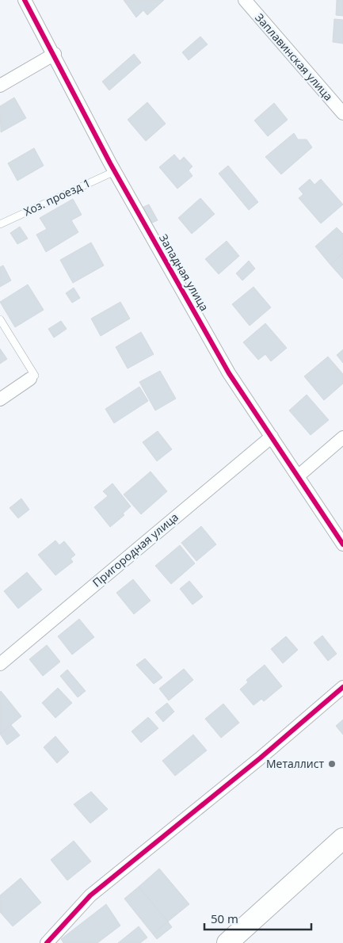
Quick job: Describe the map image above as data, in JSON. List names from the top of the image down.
{
  "streets": {
    "street": ["Заплавинская улица", "Западная улица", "Пригородная улица"],
    "lane": ["Хоз. проезд 1"]
  },
  "crossings": [
    ["Хоз. проезд 1", "Западная улица"],
    ["Западная улица", "Пригородная улица"]
  ],
  "places": ["Металлист"],
  "scale_bar": "50 m"
}
